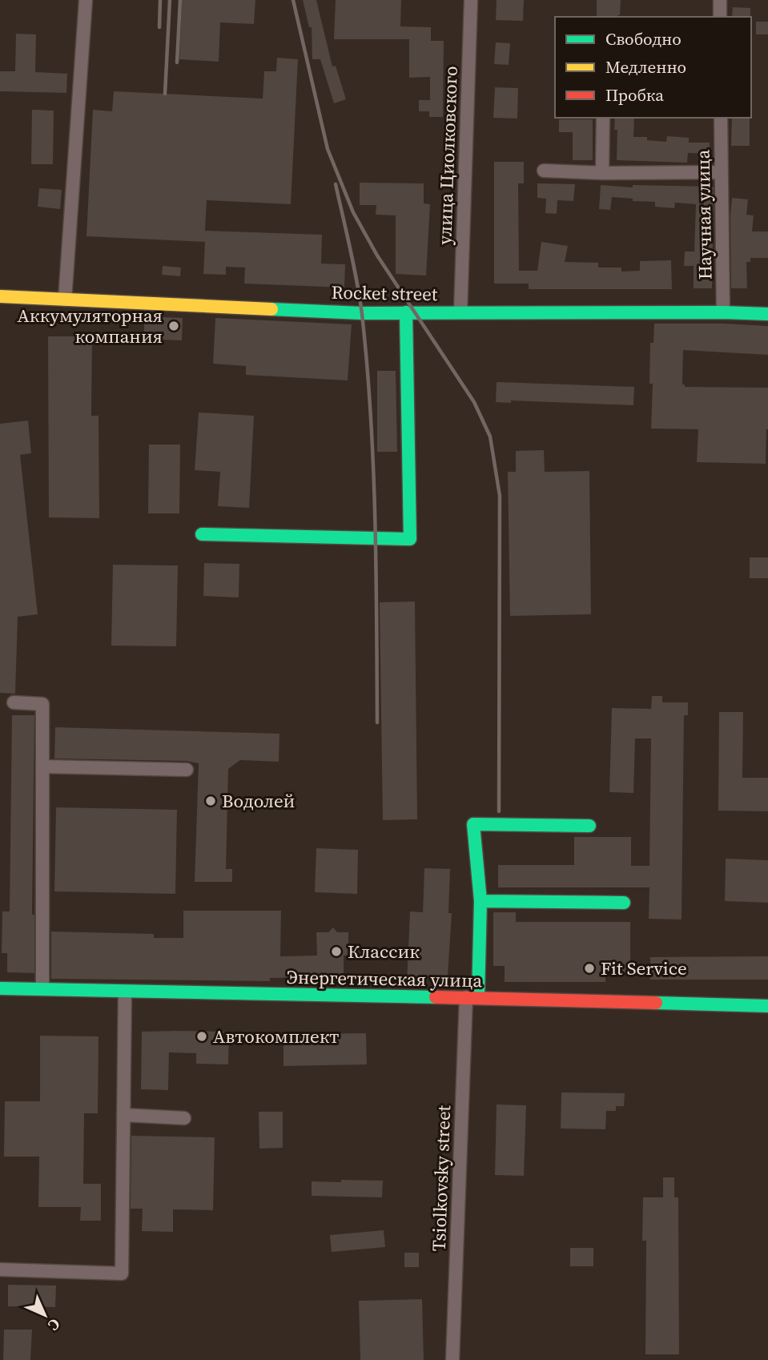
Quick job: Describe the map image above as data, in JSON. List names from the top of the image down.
{
  "streets": {
    "street": [
      "улица Циолковского",
      "Научная улица",
      "Rocket street",
      "Энергетическая улица",
      "Tsiolkovsky street"
    ]
  },
  "crossings": [
    ["улица Циолковского", "Rocket street"],
    ["Научная улица", "Rocket street"],
    ["Энергетическая улица", "Tsiolkovsky street"]
  ],
  "places": [
    "Аккумуляторная компания",
    "Водолей",
    "Классик",
    "Fit Service",
    "Автокомплект"
  ],
  "legend": ["Свободно", "Медленно", "Пробка"],
  "north": "bottom right"
}
